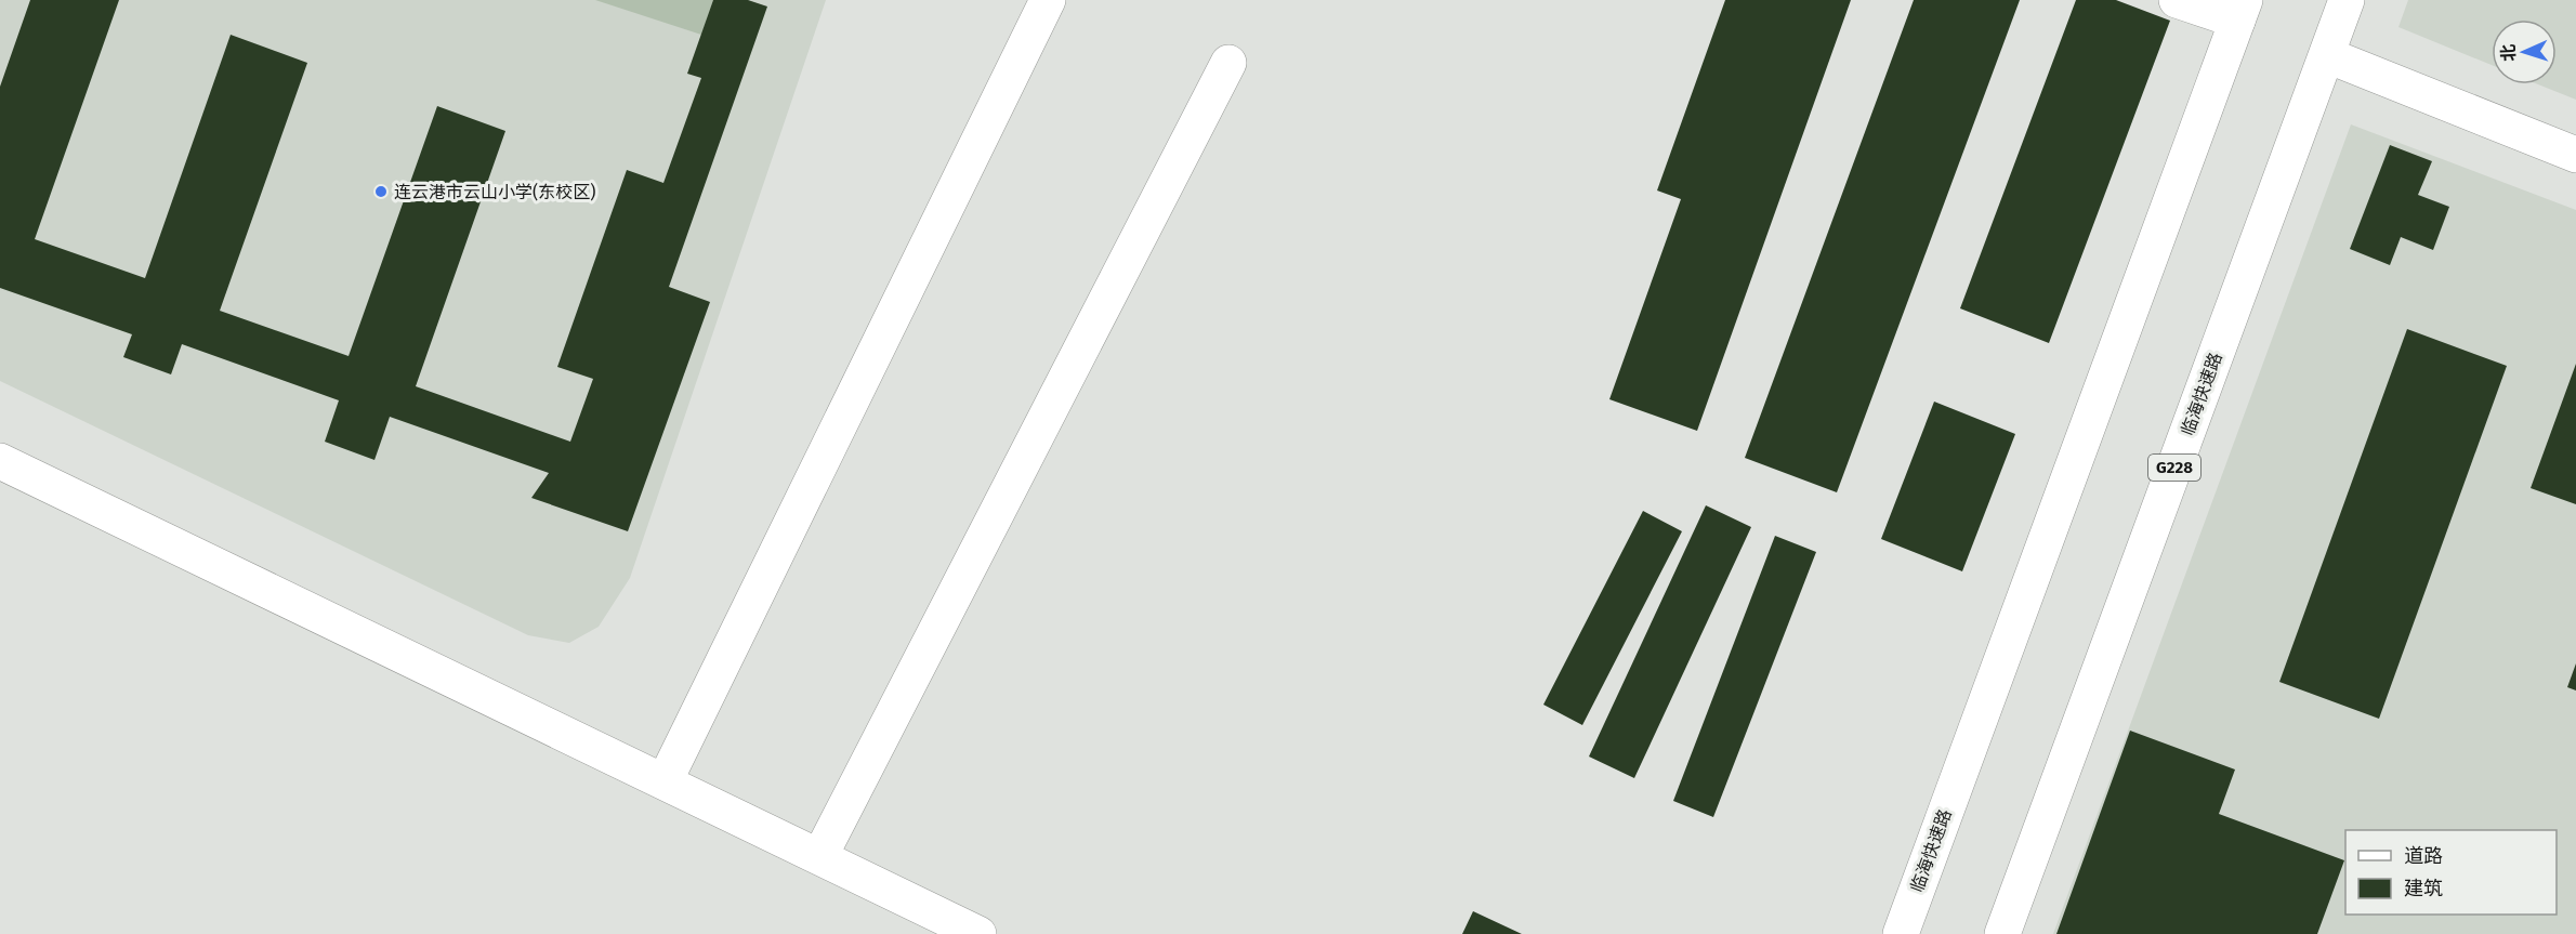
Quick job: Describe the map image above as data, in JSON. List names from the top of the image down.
{
  "streets": {
    "main road": ["临海快速路", "G228"]
  },
  "places": ["连云港市云山小学(东校区)"],
  "legend": ["道路", "建筑"],
  "north": "left"
}
